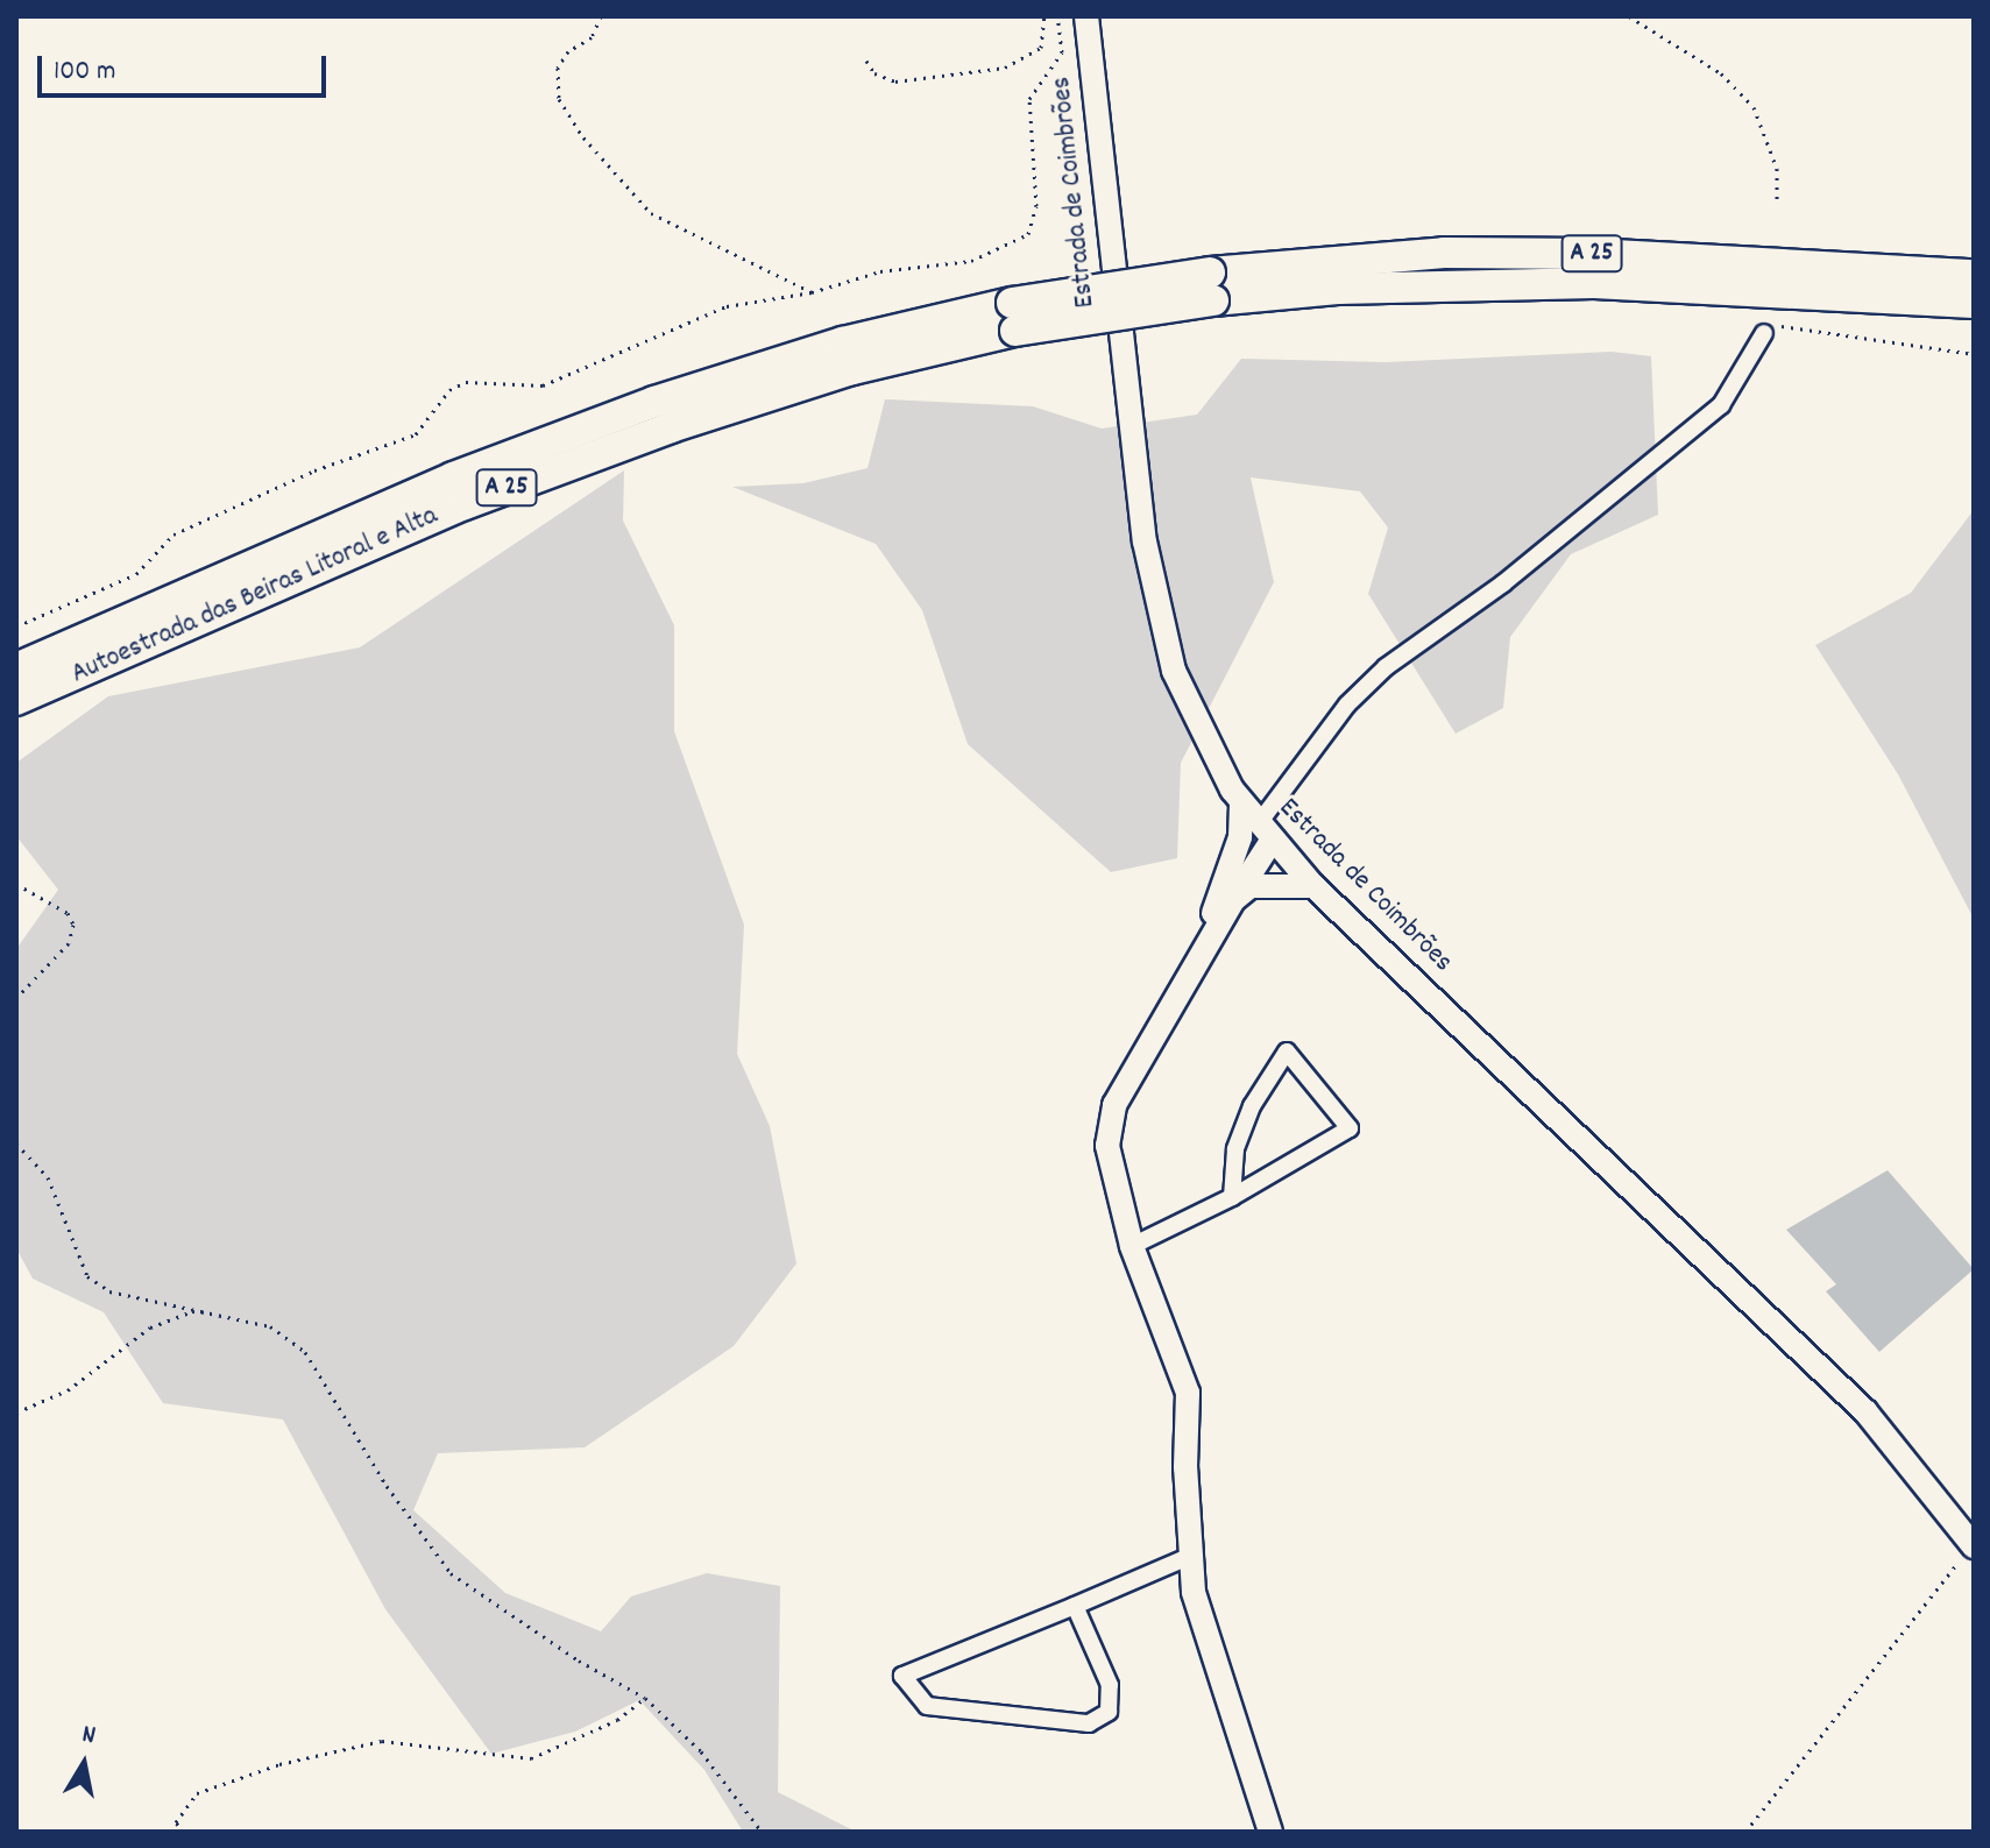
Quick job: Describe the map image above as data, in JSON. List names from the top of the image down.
{
  "streets": {
    "highway": ["A 25", "Autoestrada das Beiras Litoral e Alta"],
    "street": ["Estrada de Coimbrões"]
  },
  "scale_bar": "100 m",
  "north": "top"
}
